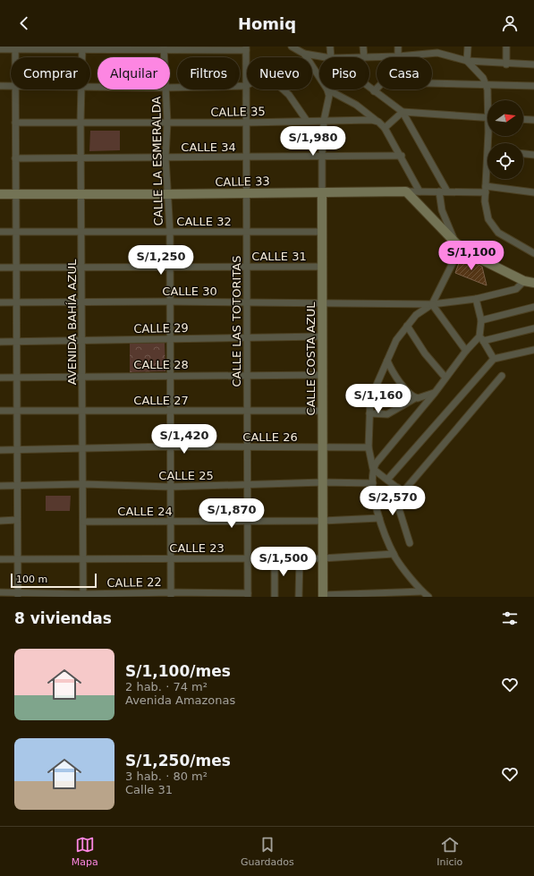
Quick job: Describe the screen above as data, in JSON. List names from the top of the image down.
{
  "streets": {
    "street": [
      "CALLE 35",
      "CALLE 34",
      "CALLE LA ESMERALDA",
      "CALLE 33",
      "CALLE 32",
      "CALLE 31",
      "CALLE 30",
      "CALLE LAS TOTORITAS",
      "AVENIDA BAHÍA AZUL",
      "CALLE 29",
      "CALLE COSTA AZUL",
      "CALLE 28",
      "CALLE 27",
      "CALLE 26",
      "CALLE 25",
      "CALLE 24",
      "CALLE 23",
      "CALLE 22"
    ]
  },
  "crossings": [
    ["CALLE 35", "CALLE LA ESMERALDA"],
    ["CALLE 35", "CALLE LAS TOTORITAS"],
    ["CALLE 35", "AVENIDA BAHÍA AZUL"],
    ["CALLE 35", "CALLE COSTA AZUL"],
    ["CALLE 34", "CALLE LA ESMERALDA"],
    ["CALLE 34", "CALLE LAS TOTORITAS"],
    ["CALLE 34", "AVENIDA BAHÍA AZUL"],
    ["CALLE 34", "CALLE COSTA AZUL"],
    ["CALLE LA ESMERALDA", "CALLE 33"],
    ["CALLE LA ESMERALDA", "CALLE 32"],
    ["CALLE LA ESMERALDA", "CALLE 31"],
    ["CALLE LA ESMERALDA", "CALLE 30"],
    ["CALLE LA ESMERALDA", "CALLE 29"],
    ["CALLE LA ESMERALDA", "CALLE 28"],
    ["CALLE LA ESMERALDA", "CALLE 27"],
    ["CALLE LA ESMERALDA", "CALLE 26"],
    ["CALLE LA ESMERALDA", "CALLE 25"],
    ["CALLE LA ESMERALDA", "CALLE 24"],
    ["CALLE LA ESMERALDA", "CALLE 23"],
    ["CALLE LA ESMERALDA", "CALLE 22"],
    ["CALLE 33", "CALLE LAS TOTORITAS"],
    ["CALLE 33", "AVENIDA BAHÍA AZUL"],
    ["CALLE 33", "CALLE COSTA AZUL"],
    ["CALLE 32", "CALLE LAS TOTORITAS"],
    ["CALLE 32", "AVENIDA BAHÍA AZUL"],
    ["CALLE 32", "CALLE COSTA AZUL"],
    ["CALLE 31", "CALLE LAS TOTORITAS"],
    ["CALLE 31", "AVENIDA BAHÍA AZUL"],
    ["CALLE 31", "CALLE COSTA AZUL"],
    ["CALLE 30", "CALLE LAS TOTORITAS"],
    ["CALLE 30", "AVENIDA BAHÍA AZUL"],
    ["CALLE 30", "CALLE COSTA AZUL"],
    ["CALLE LAS TOTORITAS", "CALLE 29"],
    ["CALLE LAS TOTORITAS", "CALLE 28"],
    ["CALLE LAS TOTORITAS", "CALLE 27"],
    ["CALLE LAS TOTORITAS", "CALLE 26"],
    ["CALLE LAS TOTORITAS", "CALLE 25"],
    ["CALLE LAS TOTORITAS", "CALLE 24"],
    ["CALLE LAS TOTORITAS", "CALLE 23"],
    ["CALLE LAS TOTORITAS", "CALLE 22"],
    ["AVENIDA BAHÍA AZUL", "CALLE 29"],
    ["AVENIDA BAHÍA AZUL", "CALLE 28"],
    ["AVENIDA BAHÍA AZUL", "CALLE 27"],
    ["AVENIDA BAHÍA AZUL", "CALLE 26"],
    ["AVENIDA BAHÍA AZUL", "CALLE 25"],
    ["AVENIDA BAHÍA AZUL", "CALLE 24"],
    ["AVENIDA BAHÍA AZUL", "CALLE 23"],
    ["AVENIDA BAHÍA AZUL", "CALLE 22"],
    ["CALLE 29", "CALLE COSTA AZUL"],
    ["CALLE COSTA AZUL", "CALLE 28"],
    ["CALLE COSTA AZUL", "CALLE 27"],
    ["CALLE COSTA AZUL", "CALLE 26"],
    ["CALLE COSTA AZUL", "CALLE 25"],
    ["CALLE COSTA AZUL", "CALLE 24"],
    ["CALLE COSTA AZUL", "CALLE 23"]
  ],
  "scale_bar": "100 m",
  "north": "right",
  "page": {
    "header": "Homiq",
    "chip": [
      "Comprar",
      "Alquilar",
      "Filtros",
      "Nuevo",
      "Piso",
      "Casa"
    ],
    "price": [
      "S/1,980",
      "S/1,100",
      "S/1,250",
      "S/1,160",
      "S/1,420",
      "S/2,570",
      "S/1,870",
      "S/1,500"
    ],
    "scale": "100 m",
    "heading": "8 viviendas",
    "list": [
      {
        "name": "S/1,100/mes",
        "note": "2 hab. · 74 m² · Avenida Amazonas"
      },
      {
        "name": "S/1,250/mes",
        "note": "3 hab. · 80 m² · Calle 31"
      }
    ],
    "tabs": ["Mapa", "Guardados", "Inicio"]
  }
}
